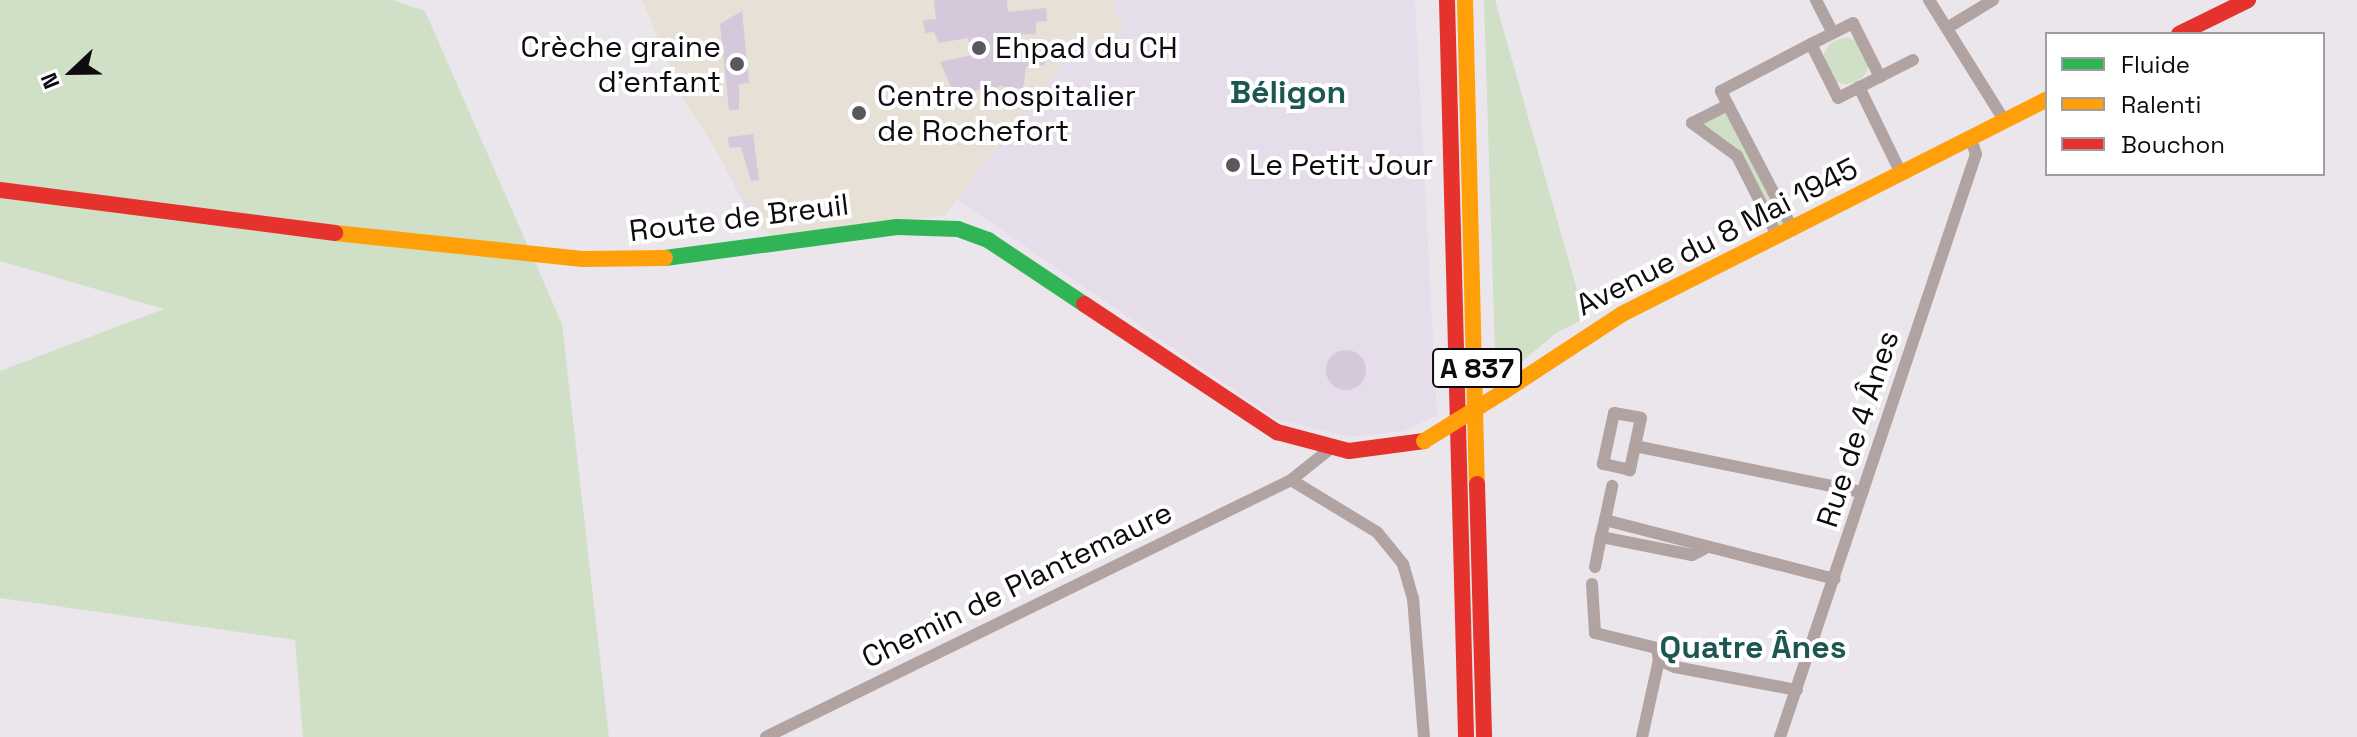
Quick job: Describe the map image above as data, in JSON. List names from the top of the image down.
{
  "streets": {
    "main road": ["Route de Breuil", "Avenue du 8 Mai 1945", "A 837"],
    "street": ["Rue de 4 Ânes", "Chemin de Plantemaure"]
  },
  "crossings": [
    ["Route de Breuil", "Avenue du 8 Mai 1945"],
    ["Avenue du 8 Mai 1945", "Rue de 4 Ânes"]
  ],
  "districts": ["Béligon", "Quatre Ânes"],
  "places": [
    "Ehpad du CH",
    "Crèche graine d'enfant",
    "Centre hospitalier de Rochefort",
    "Le Petit Jour"
  ],
  "legend": ["Fluide", "Ralenti", "Bouchon"],
  "north": "left"
}
